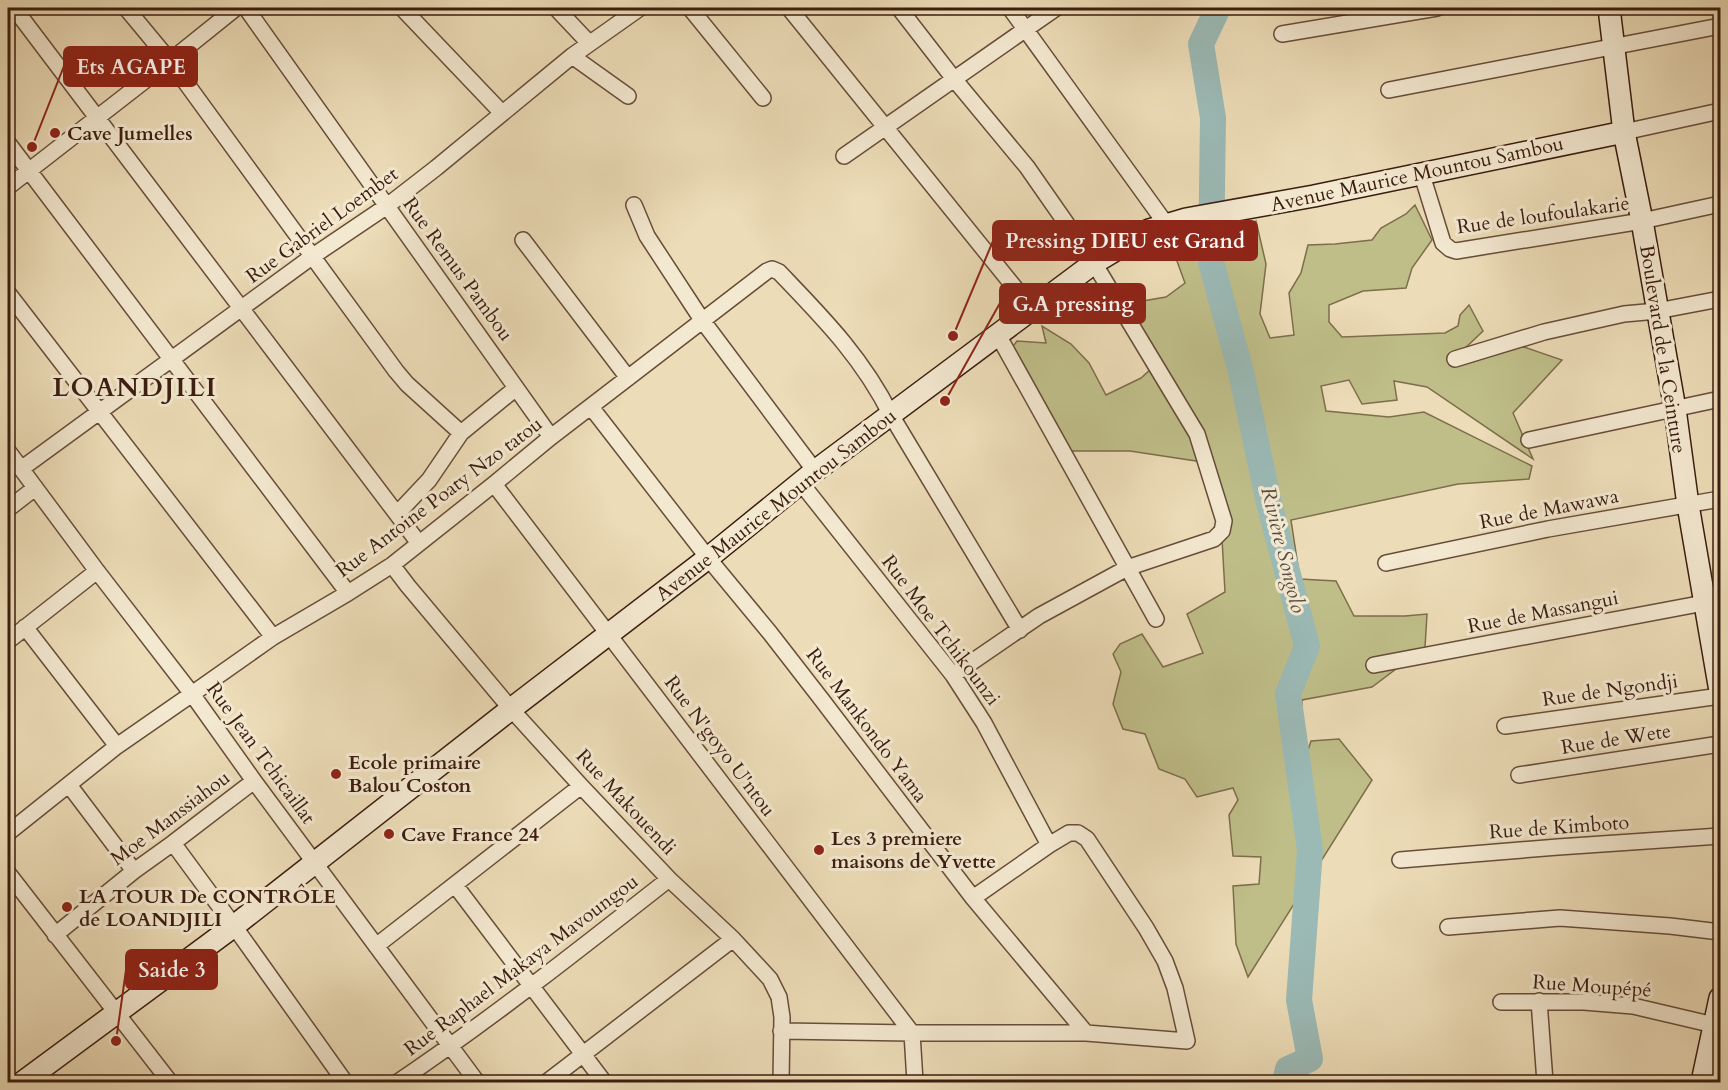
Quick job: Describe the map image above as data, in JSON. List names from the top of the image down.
{
  "streets": {
    "street": [
      "Avenue Maurice Mountou Sambou",
      "Rue de loufoulakarie",
      "Rue Gabriel Loembet",
      "Rue Remus Pambou",
      "Boulevard de la Ceinture",
      "Rue Antoine Poaty Nzo tatou",
      "Rue de Mawawa",
      "Rue de Massangui",
      "Rue Moe Tchikounzi",
      "Rue de Ngondji",
      "Rue Mankondo Yama",
      "Rue de Wete",
      "Rue N'goyo U'ntou",
      "Rue Jean Tchicaillat",
      "Rue Makouendi",
      "Moe Manssiahou",
      "Rue de Kimboto",
      "Rue Raphael Makaya Mavoungou",
      "Rue Moupépé"
    ]
  },
  "crossings": [
    ["Avenue Maurice Mountou Sambou", "Rue de loufoulakarie"],
    ["Avenue Maurice Mountou Sambou", "Boulevard de la Ceinture"],
    ["Avenue Maurice Mountou Sambou", "Rue Antoine Poaty Nzo tatou"],
    ["Avenue Maurice Mountou Sambou", "Rue Moe Tchikounzi"],
    ["Avenue Maurice Mountou Sambou", "Rue Mankondo Yama"],
    ["Avenue Maurice Mountou Sambou", "Rue N'goyo U'ntou"],
    ["Avenue Maurice Mountou Sambou", "Rue Jean Tchicaillat"],
    ["Avenue Maurice Mountou Sambou", "Rue Makouendi"],
    ["Rue de loufoulakarie", "Boulevard de la Ceinture"],
    ["Rue Gabriel Loembet", "Rue Remus Pambou"],
    ["Rue Gabriel Loembet", "Rue Jean Tchicaillat"],
    ["Rue Remus Pambou", "Rue Antoine Poaty Nzo tatou"],
    ["Boulevard de la Ceinture", "Rue de Mawawa"],
    ["Boulevard de la Ceinture", "Rue de Massangui"],
    ["Rue Antoine Poaty Nzo tatou", "Rue Moe Tchikounzi"],
    ["Rue Antoine Poaty Nzo tatou", "Rue Mankondo Yama"],
    ["Rue Antoine Poaty Nzo tatou", "Rue N'goyo U'ntou"],
    ["Rue Antoine Poaty Nzo tatou", "Rue Jean Tchicaillat"],
    ["Rue Antoine Poaty Nzo tatou", "Rue Makouendi"],
    ["Rue Jean Tchicaillat", "Moe Manssiahou"],
    ["Rue Jean Tchicaillat", "Rue Raphael Makaya Mavoungou"],
    ["Rue Makouendi", "Rue Raphael Makaya Mavoungou"]
  ],
  "districts": ["LOANDJILI"],
  "water": ["Rivière Songolo"],
  "places": [
    "Cave Jumelles",
    "Ets AGAPE",
    "Pressing DIEU est Grand",
    "G.A pressing",
    "Ecole primaire Balou Coston",
    "Cave France 24",
    "Les 3 premiere maisons de Yvette",
    "LA TOUR De CONTRÔLE de LOANDJILI",
    "Saide 3"
  ]
}
